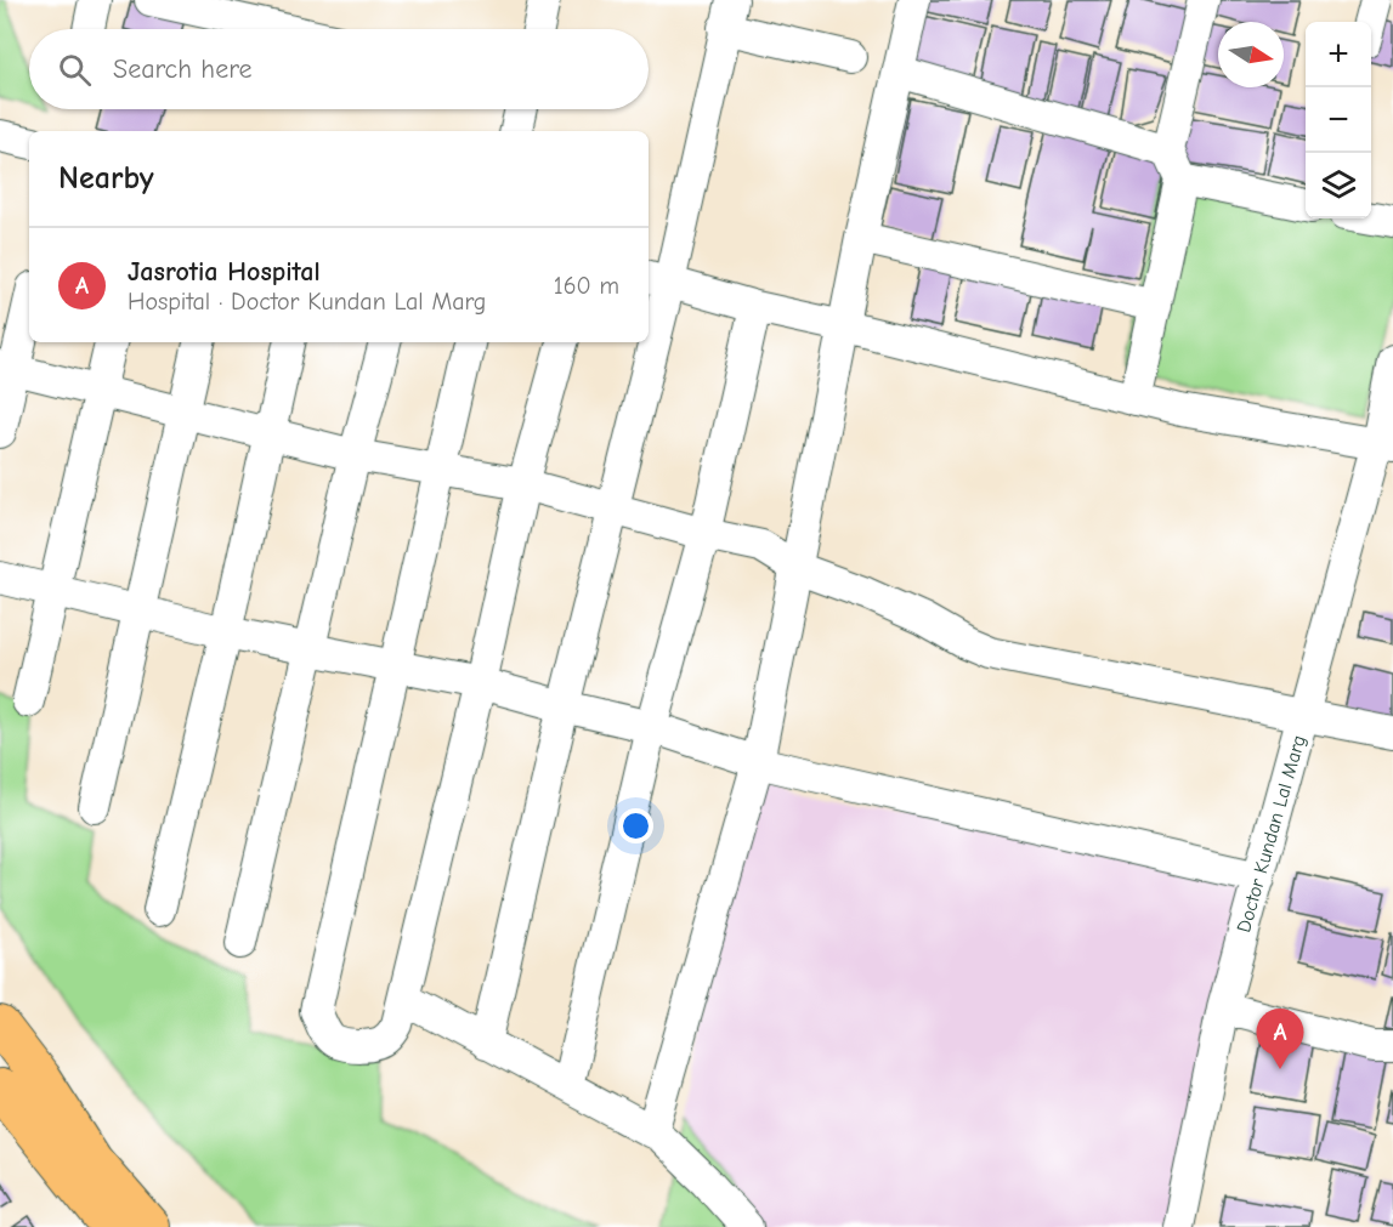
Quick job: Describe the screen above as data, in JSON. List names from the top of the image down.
{
  "streets": {
    "street": ["Doctor Kundan Lal Marg"]
  },
  "north": "right",
  "page": {
    "map_buttons": ["+", "−"],
    "search": "Search here",
    "heading": "Nearby",
    "list": [
      {
        "mark": "A",
        "name": "Jasrotia Hospital",
        "note": "Hospital · Doctor Kundan Lal Marg",
        "value": "160 m"
      }
    ],
    "pins": "A"
  }
}
